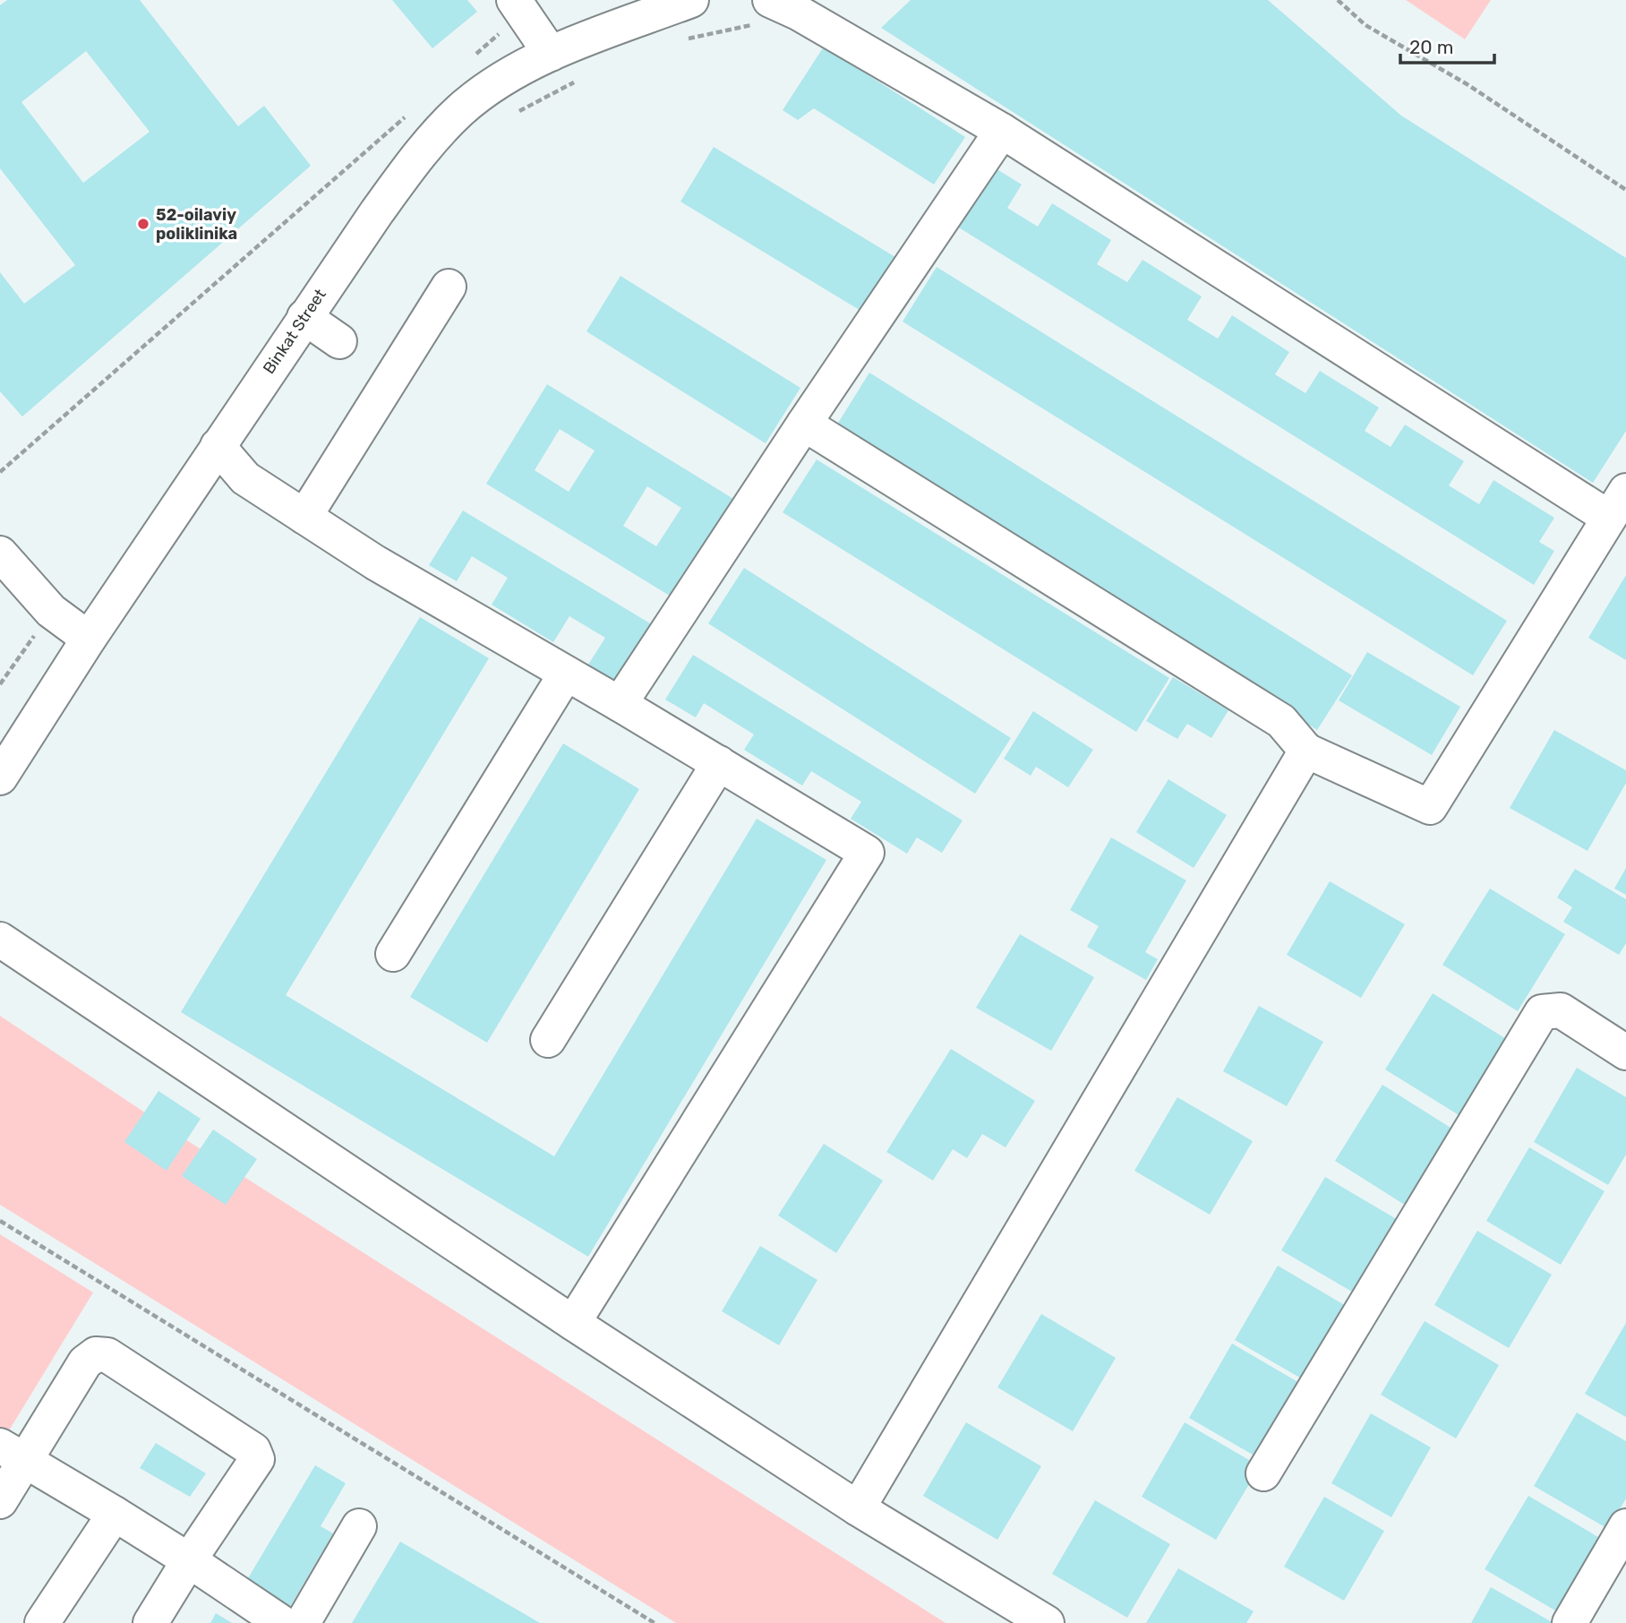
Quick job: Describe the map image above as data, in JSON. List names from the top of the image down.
{
  "streets": {
    "main road": ["Binkat Street"]
  },
  "places": ["52-oilaviy poliklinika"],
  "scale_bar": "20 m"
}
